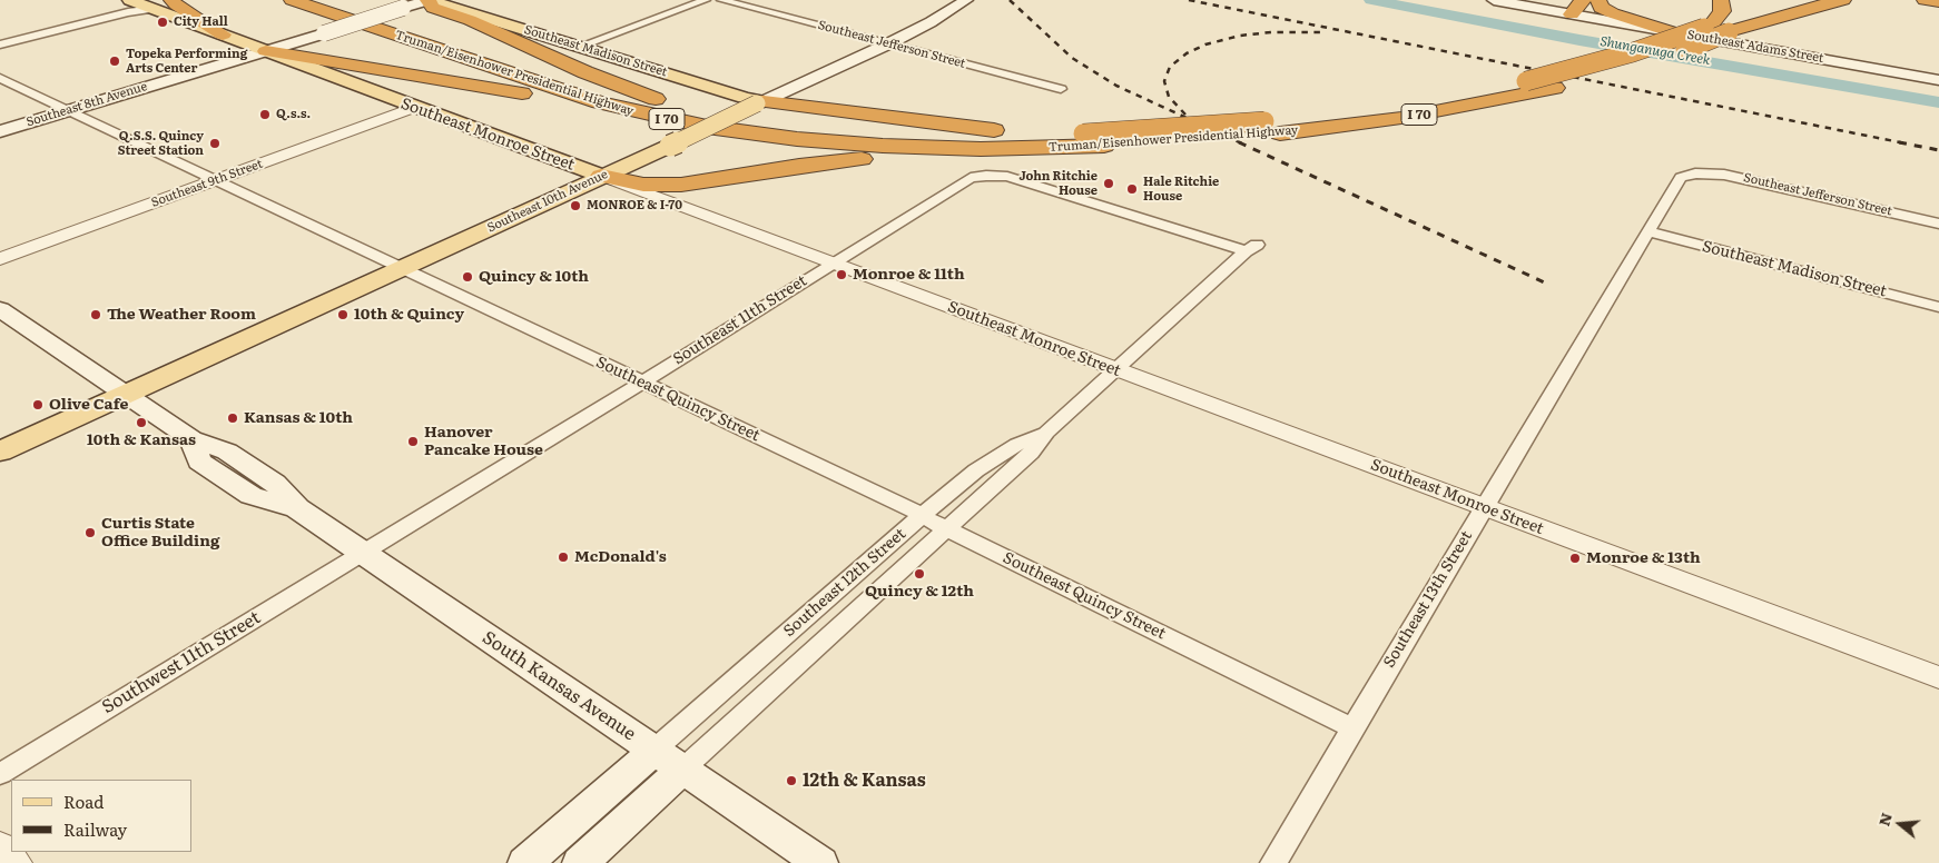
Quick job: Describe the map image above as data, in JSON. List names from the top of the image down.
{
  "streets": {
    "highway": ["Truman/Eisenhower Presidential Highway", "I 70"],
    "main road": [
      "Southeast Adams Street",
      "Southeast Madison Street",
      "Southeast 8th Avenue",
      "Southeast Monroe Street",
      "Southeast 10th Avenue",
      "South Kansas Avenue"
    ],
    "street": [
      "Southeast Jefferson Street",
      "Southeast 9th Street",
      "Southeast 11th Street",
      "Southeast Quincy Street",
      "Southeast 12th Street",
      "Southeast 13th Street",
      "Southwest 11th Street"
    ]
  },
  "crossings": [
    ["Southeast Jefferson Street", "Southeast 10th Avenue"],
    ["Southeast Jefferson Street", "Southeast 13th Street"],
    ["Southeast Madison Street", "Southeast 8th Avenue"],
    ["Southeast Madison Street", "Southeast 10th Avenue"],
    ["Southeast Madison Street", "Southeast 13th Street"],
    ["Southeast 8th Avenue", "Southeast Monroe Street"],
    ["Southeast 8th Avenue", "Southeast Quincy Street"],
    ["Southeast Monroe Street", "Southeast 9th Street"],
    ["Southeast Monroe Street", "Southeast 10th Avenue"],
    ["Southeast Monroe Street", "Southeast 11th Street"],
    ["Southeast Monroe Street", "Southeast 12th Street"],
    ["Southeast Monroe Street", "Southeast 13th Street"],
    ["Southeast 9th Street", "Southeast Quincy Street"],
    ["Southeast 10th Avenue", "Southeast Quincy Street"],
    ["Southeast 10th Avenue", "South Kansas Avenue"],
    ["Southeast 11th Street", "Southeast Quincy Street"],
    ["Southeast 11th Street", "Southeast 12th Street"],
    ["Southeast 11th Street", "Southwest 11th Street"],
    ["Southeast 11th Street", "South Kansas Avenue"],
    ["Southeast Quincy Street", "Southeast 12th Street"],
    ["Southeast Quincy Street", "Southeast 13th Street"],
    ["Southeast 12th Street", "South Kansas Avenue"],
    ["Southwest 11th Street", "South Kansas Avenue"]
  ],
  "water": ["Shunganuga Creek"],
  "places": [
    "City Hall",
    "Topeka Performing Arts Center",
    "Q.s.s.",
    "Q.S.S. Quincy Street Station",
    "John Ritchie House",
    "Hale Ritchie House",
    "MONROE & I-70",
    "Monroe & 11th",
    "Quincy & 10th",
    "The Weather Room",
    "10th & Quincy",
    "Olive Cafe",
    "Kansas & 10th",
    "10th & Kansas",
    "Hanover Pancake House",
    "Curtis State Office Building",
    "McDonald's",
    "Monroe & 13th",
    "Quincy & 12th",
    "12th & Kansas"
  ],
  "legend": ["Road", "Railway"],
  "north": "left"
}
